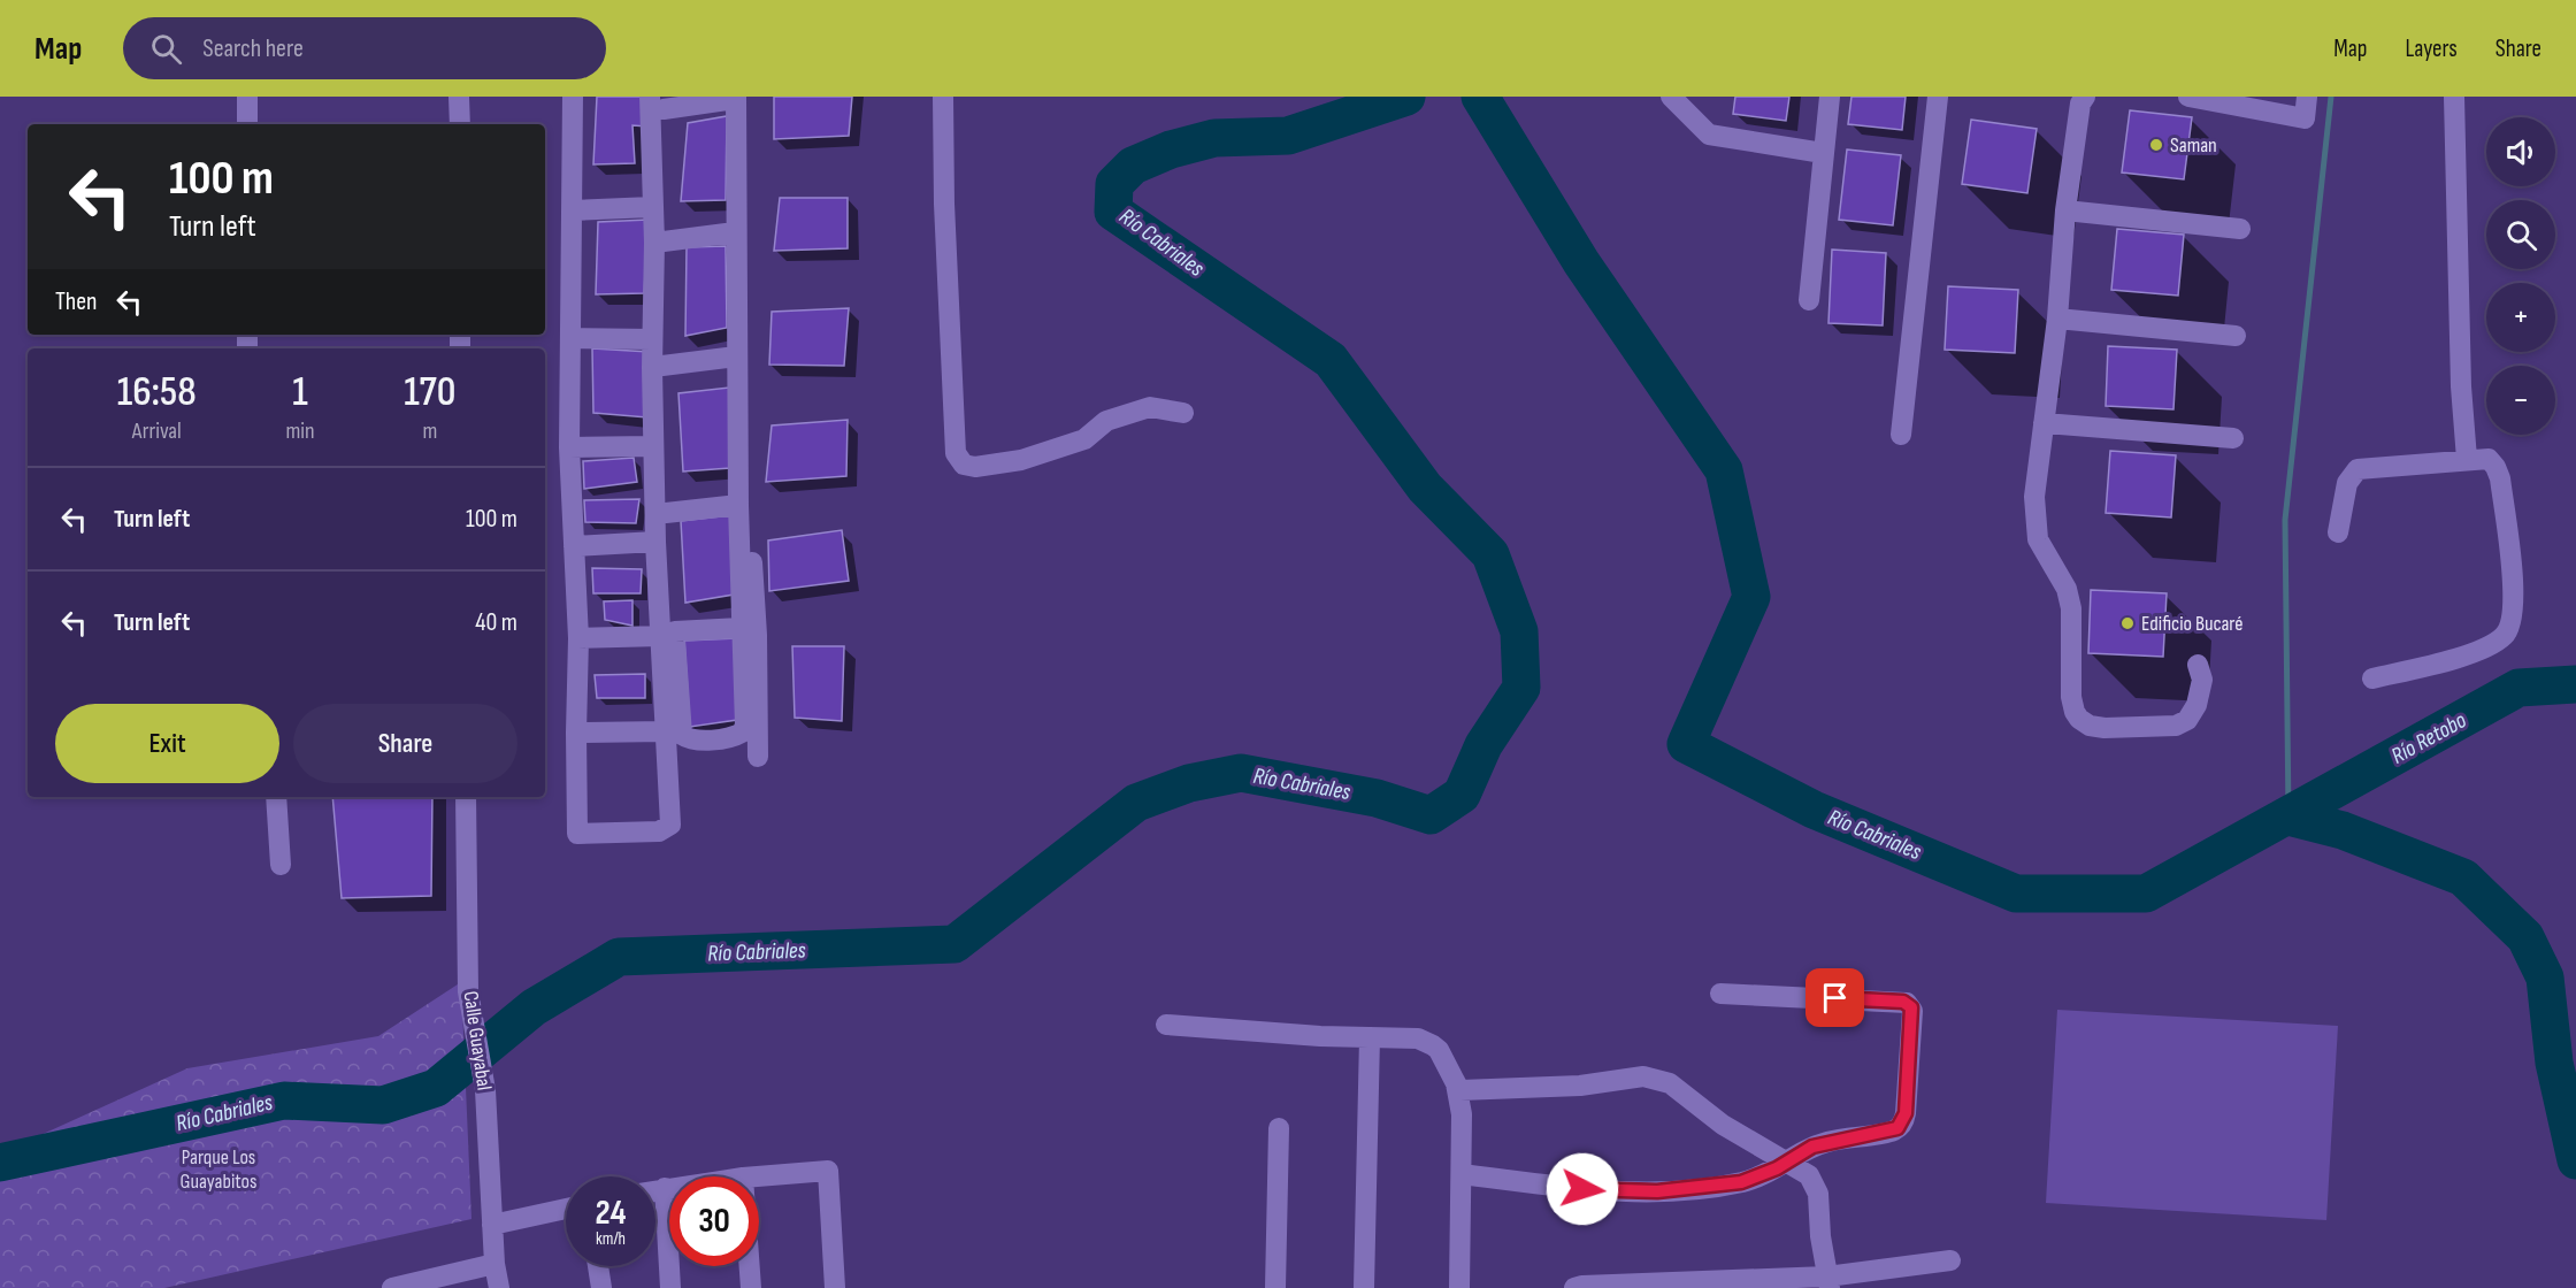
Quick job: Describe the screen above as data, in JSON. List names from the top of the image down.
{
  "streets": {
    "street": ["Calle Guayabal"]
  },
  "water": ["Río Cabriales", "Río Retobo"],
  "parks": ["Parque Los Guayabitos"],
  "places": ["Saman", "Edificio Bucaré"],
  "page": {
    "header": "Map",
    "search": "Search here",
    "nav": ["Map", "Layers", "Share"],
    "map_buttons": ["+", "−"],
    "turn": ["100 m", "Turn left"],
    "then": "Then",
    "eta": [
      "16:58",
      "Arrival",
      "1",
      "min",
      "170",
      "m"
    ],
    "list": [
      {
        "name": "Turn left",
        "value": "100 m"
      },
      {
        "name": "Turn left",
        "value": "40 m"
      }
    ],
    "buttons": ["Exit", "Share"],
    "speed": "24 km/h",
    "limit": "30"
  }
}
